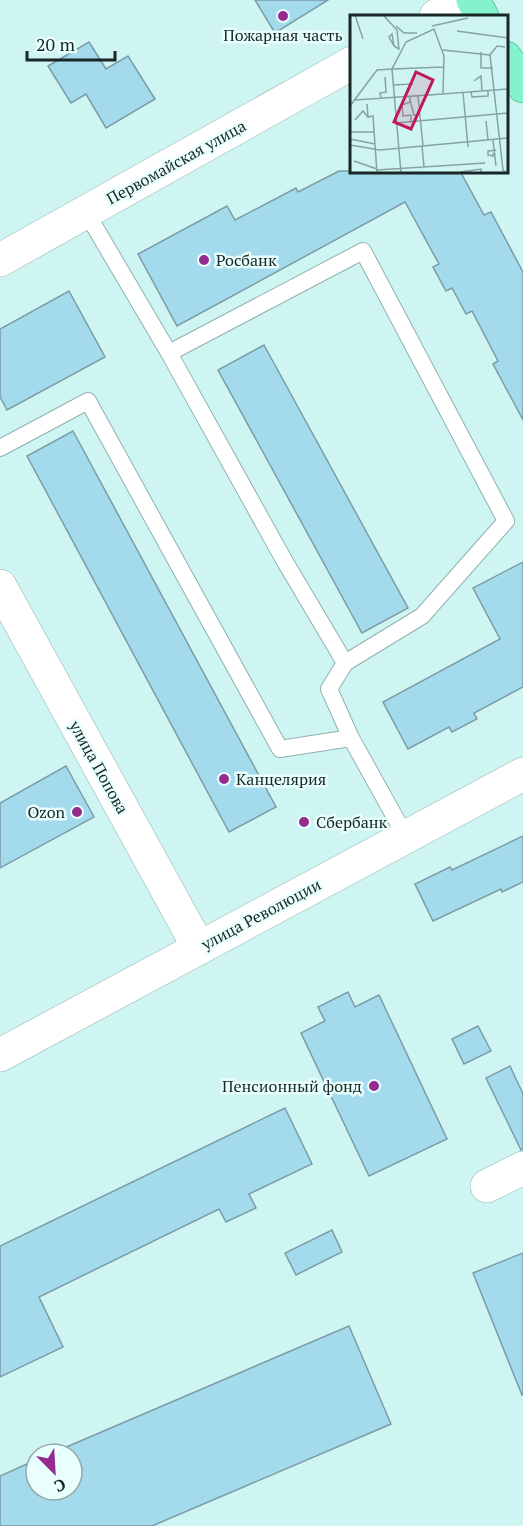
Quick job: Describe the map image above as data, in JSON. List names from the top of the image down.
{
  "streets": {
    "street": ["Первомайская улица", "улица Попова", "улица Революции"]
  },
  "crossings": [
    ["улица Попова", "улица Революции"]
  ],
  "places": [
    "Пожарная часть",
    "Росбанк",
    "Канцелярия",
    "Ozon",
    "Сбербанк",
    "Пенсионный фонд"
  ],
  "scale_bar": "20 m",
  "north": "bottom right"
}
